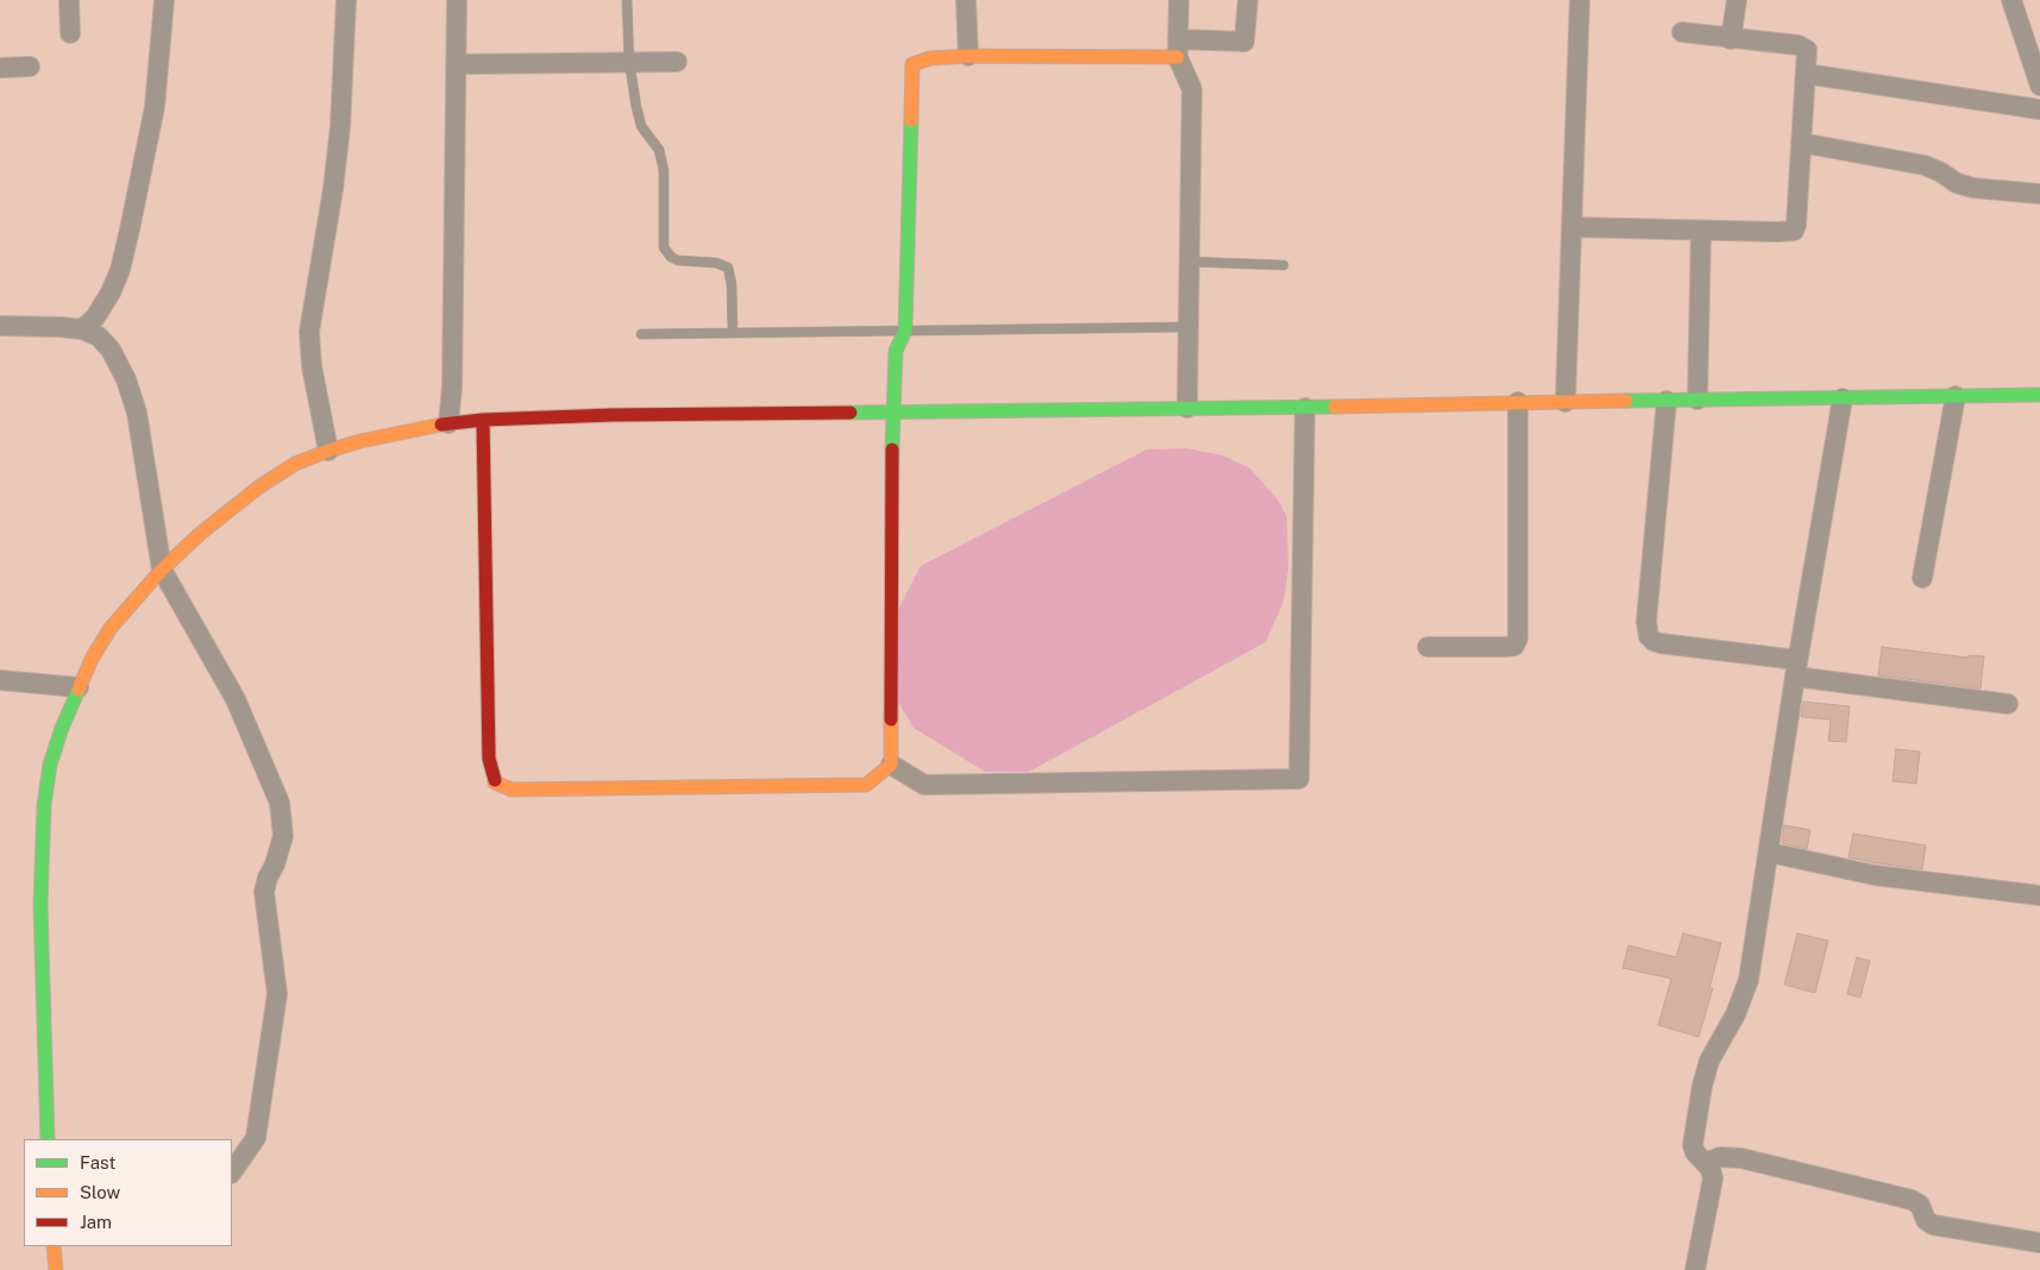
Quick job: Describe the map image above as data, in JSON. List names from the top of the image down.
{
  "legend": ["Fast", "Slow", "Jam"]
}
